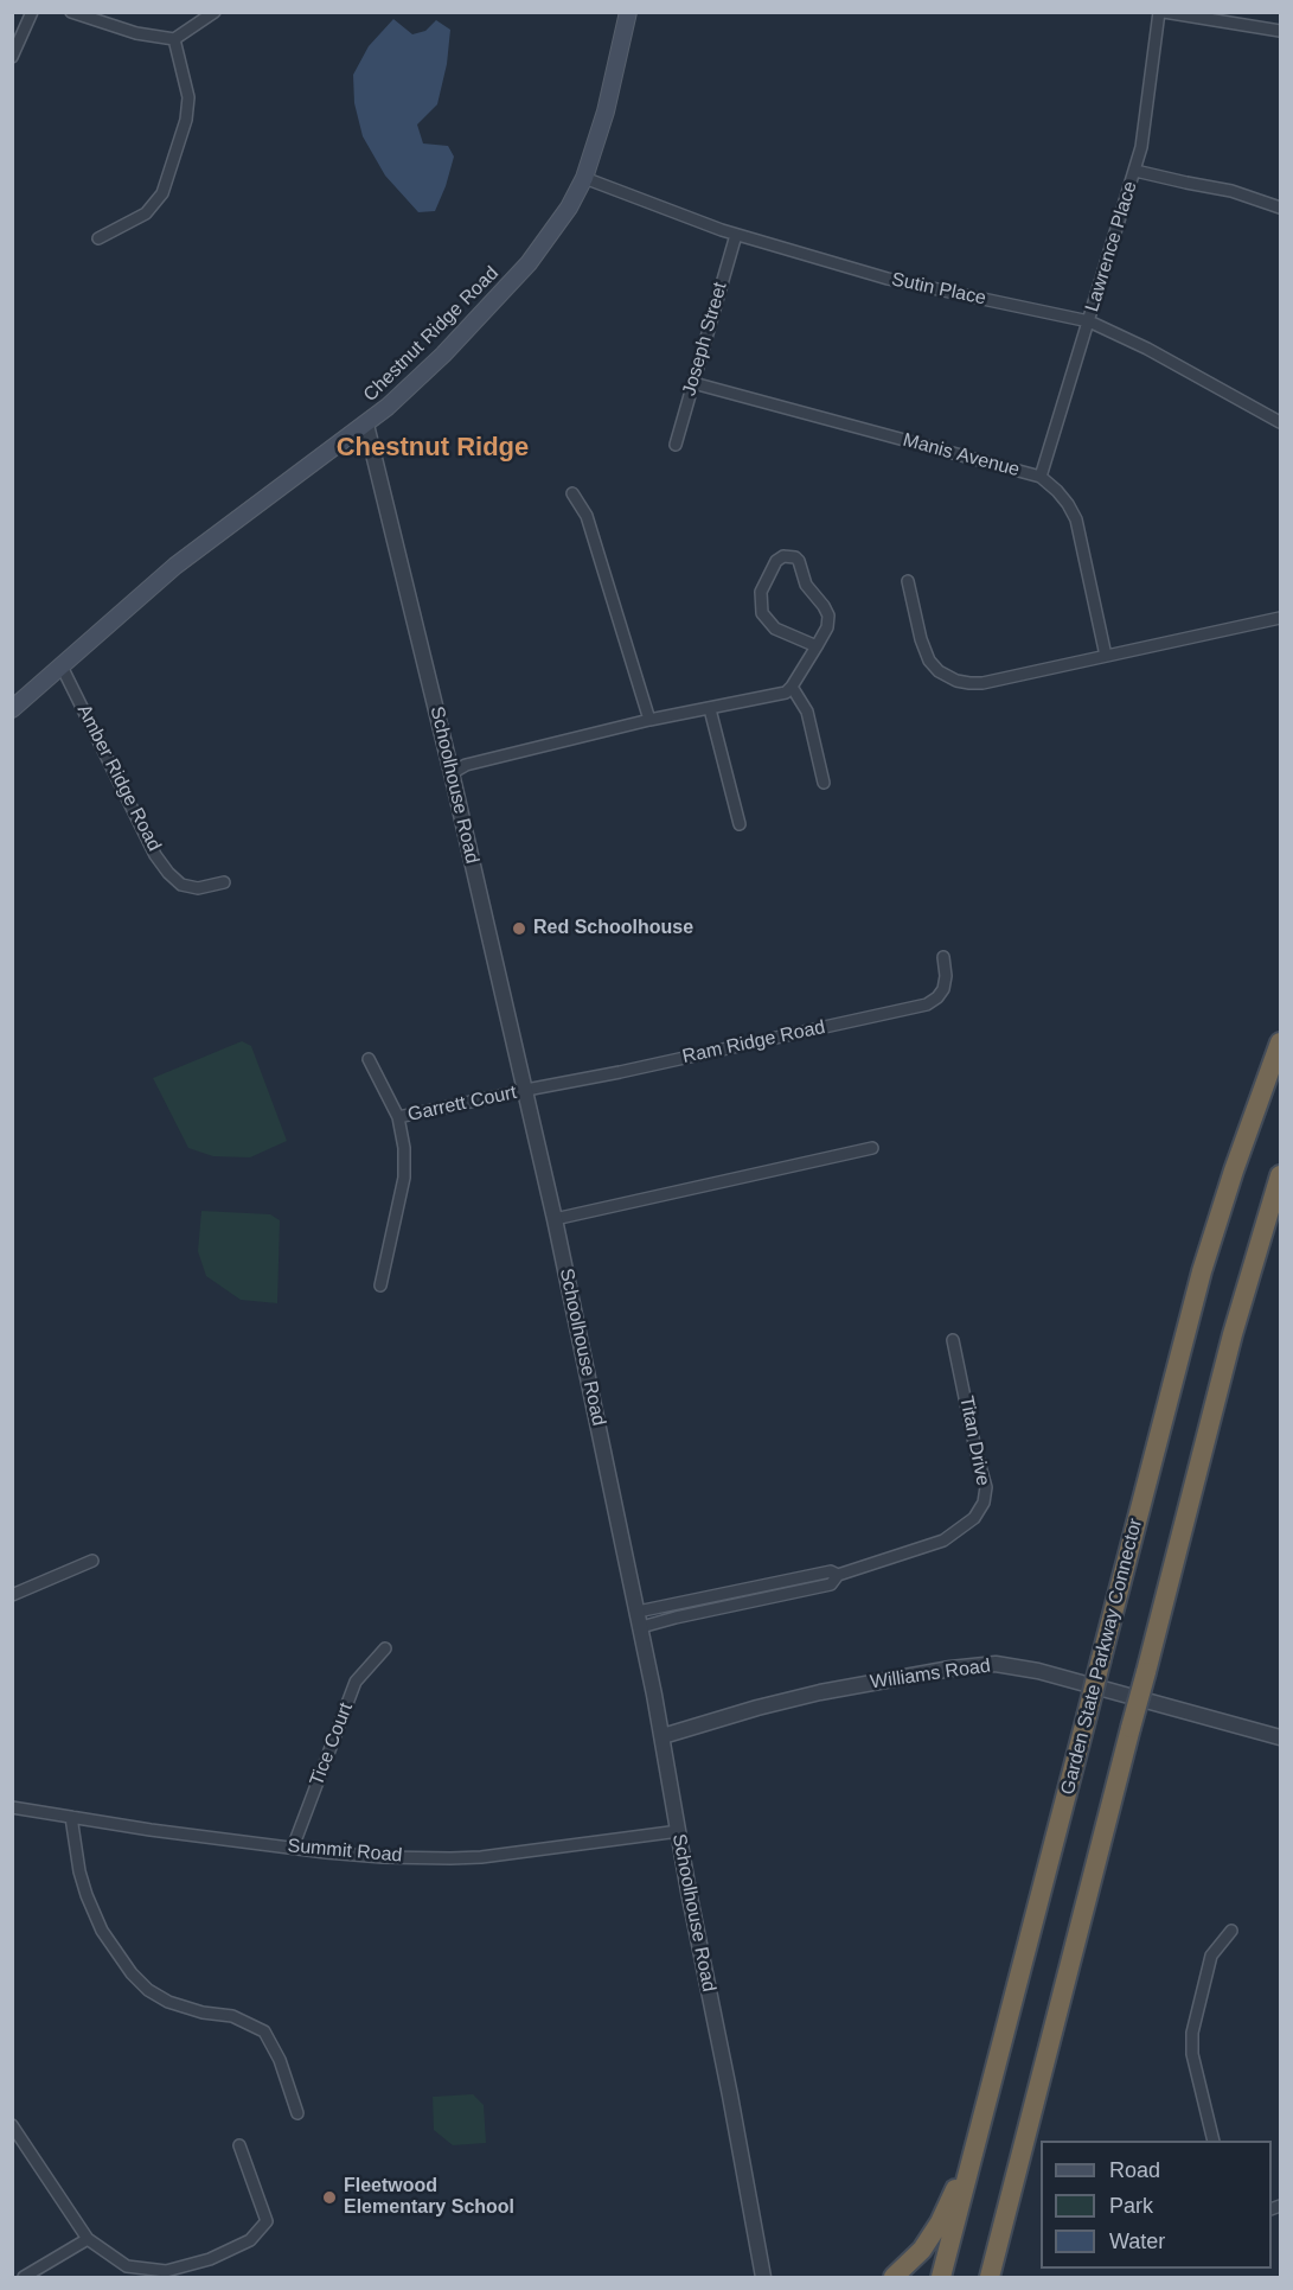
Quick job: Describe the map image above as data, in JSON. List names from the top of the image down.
{
  "streets": {
    "highway": ["Garden State Parkway Connector"],
    "main road": ["Chestnut Ridge Road"],
    "street": [
      "Lawrence Place",
      "Sutin Place",
      "Joseph Street",
      "Manis Avenue",
      "Amber Ridge Road",
      "Schoolhouse Road",
      "Ram Ridge Road",
      "Garrett Court",
      "Titan Drive",
      "Williams Road",
      "Tice Court",
      "Summit Road"
    ]
  },
  "crossings": [
    ["Lawrence Place", "Sutin Place"],
    ["Lawrence Place", "Manis Avenue"],
    ["Sutin Place", "Chestnut Ridge Road"],
    ["Sutin Place", "Joseph Street"],
    ["Chestnut Ridge Road", "Amber Ridge Road"],
    ["Chestnut Ridge Road", "Schoolhouse Road"],
    ["Joseph Street", "Manis Avenue"],
    ["Schoolhouse Road", "Ram Ridge Road"],
    ["Schoolhouse Road", "Garrett Court"],
    ["Schoolhouse Road", "Titan Drive"],
    ["Schoolhouse Road", "Williams Road"],
    ["Schoolhouse Road", "Summit Road"],
    ["Ram Ridge Road", "Garrett Court"],
    ["Tice Court", "Summit Road"]
  ],
  "districts": ["Chestnut Ridge"],
  "places": ["Red Schoolhouse", "Fleetwood Elementary School"],
  "legend": ["Road", "Park", "Water"]
}
